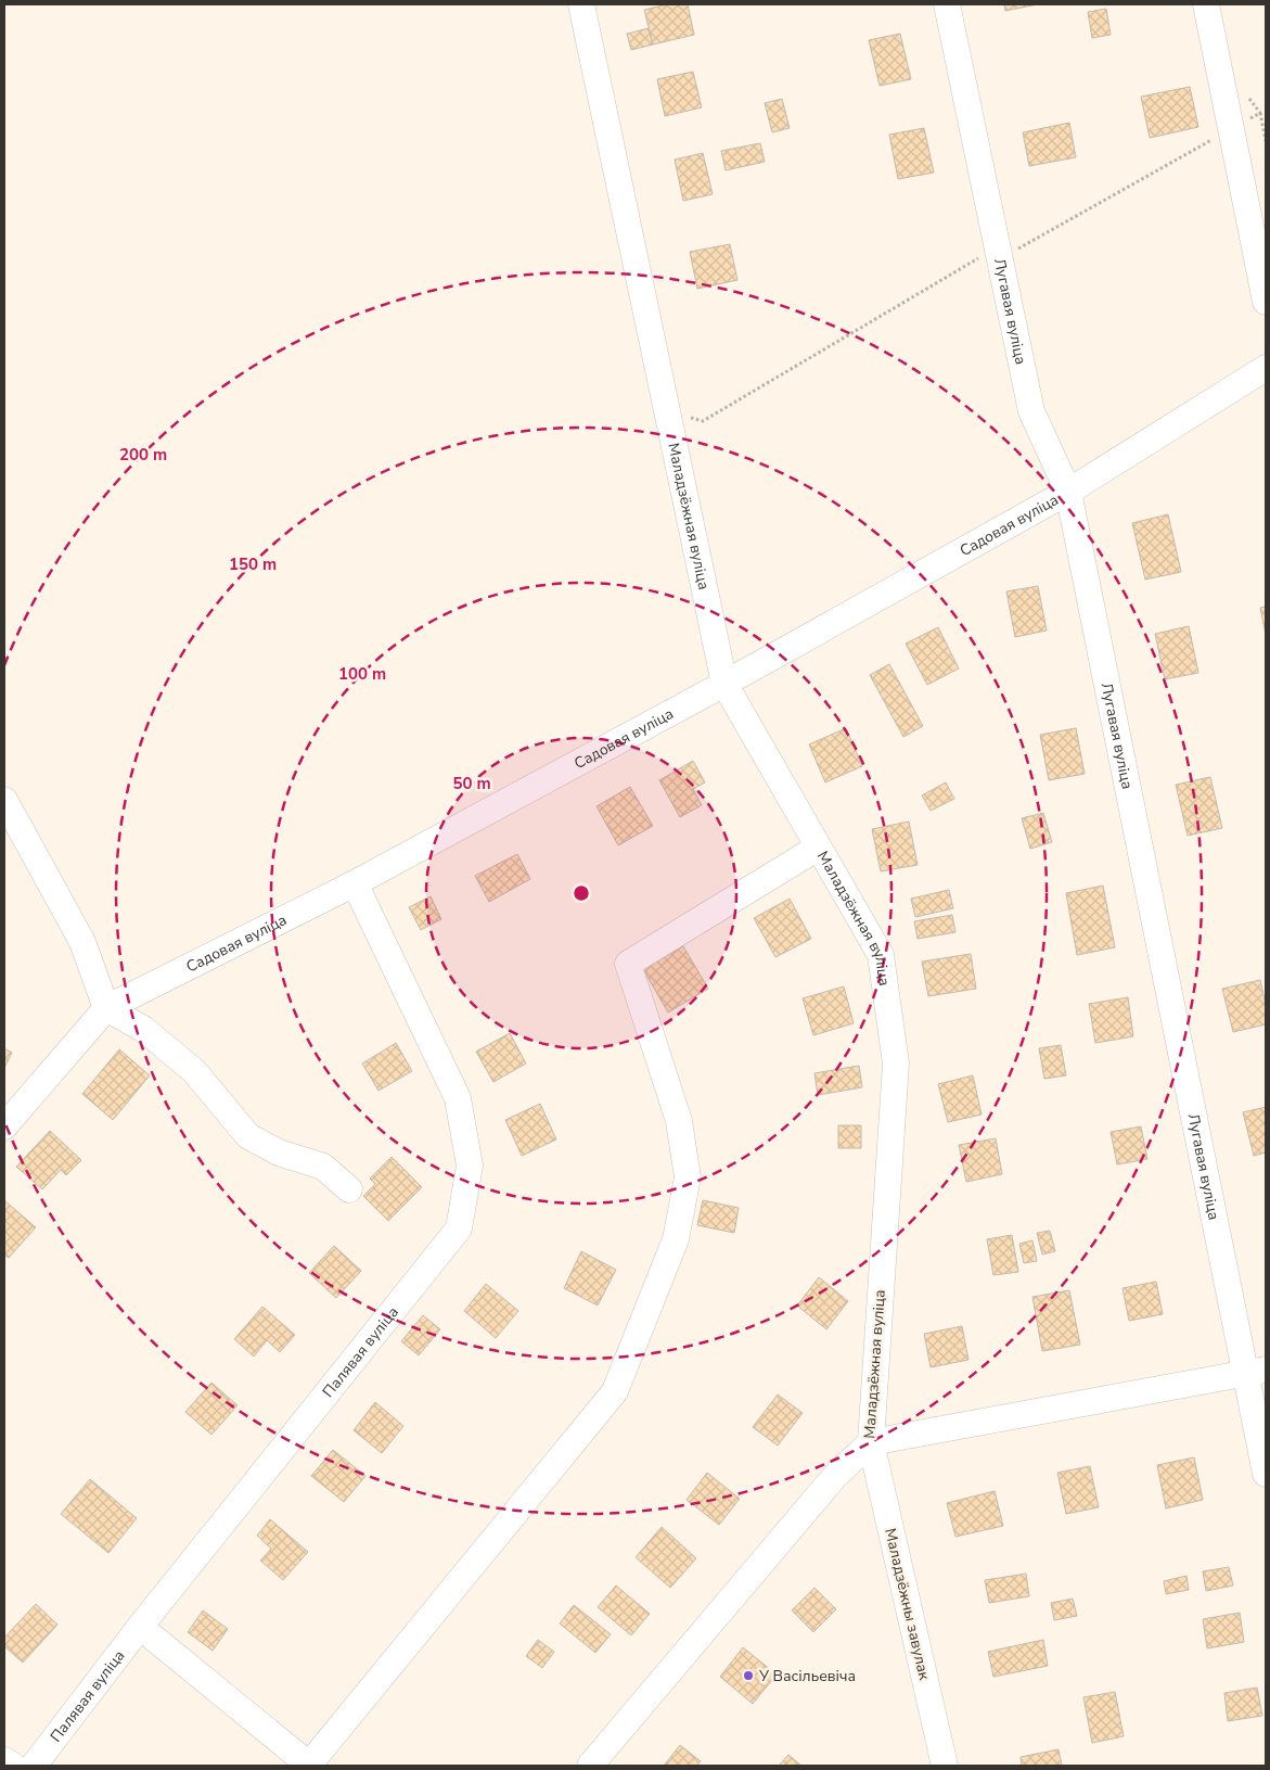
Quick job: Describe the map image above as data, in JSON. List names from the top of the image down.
{
  "streets": {
    "street": [
      "Лугавая вуліца",
      "Маладзёжная вуліца",
      "Садовая вуліца",
      "Палявая вуліца",
      "Маладзёжны завулак"
    ]
  },
  "crossings": [
    ["Лугавая вуліца", "Садовая вуліца"],
    ["Маладзёжная вуліца", "Садовая вуліца"],
    ["Маладзёжная вуліца", "Маладзёжны завулак"],
    ["Садовая вуліца", "Палявая вуліца"]
  ],
  "places": ["У Васільевіча"],
  "rings": [
    "200 m",
    "150 m",
    "100 m",
    "50 m"
  ]
}
